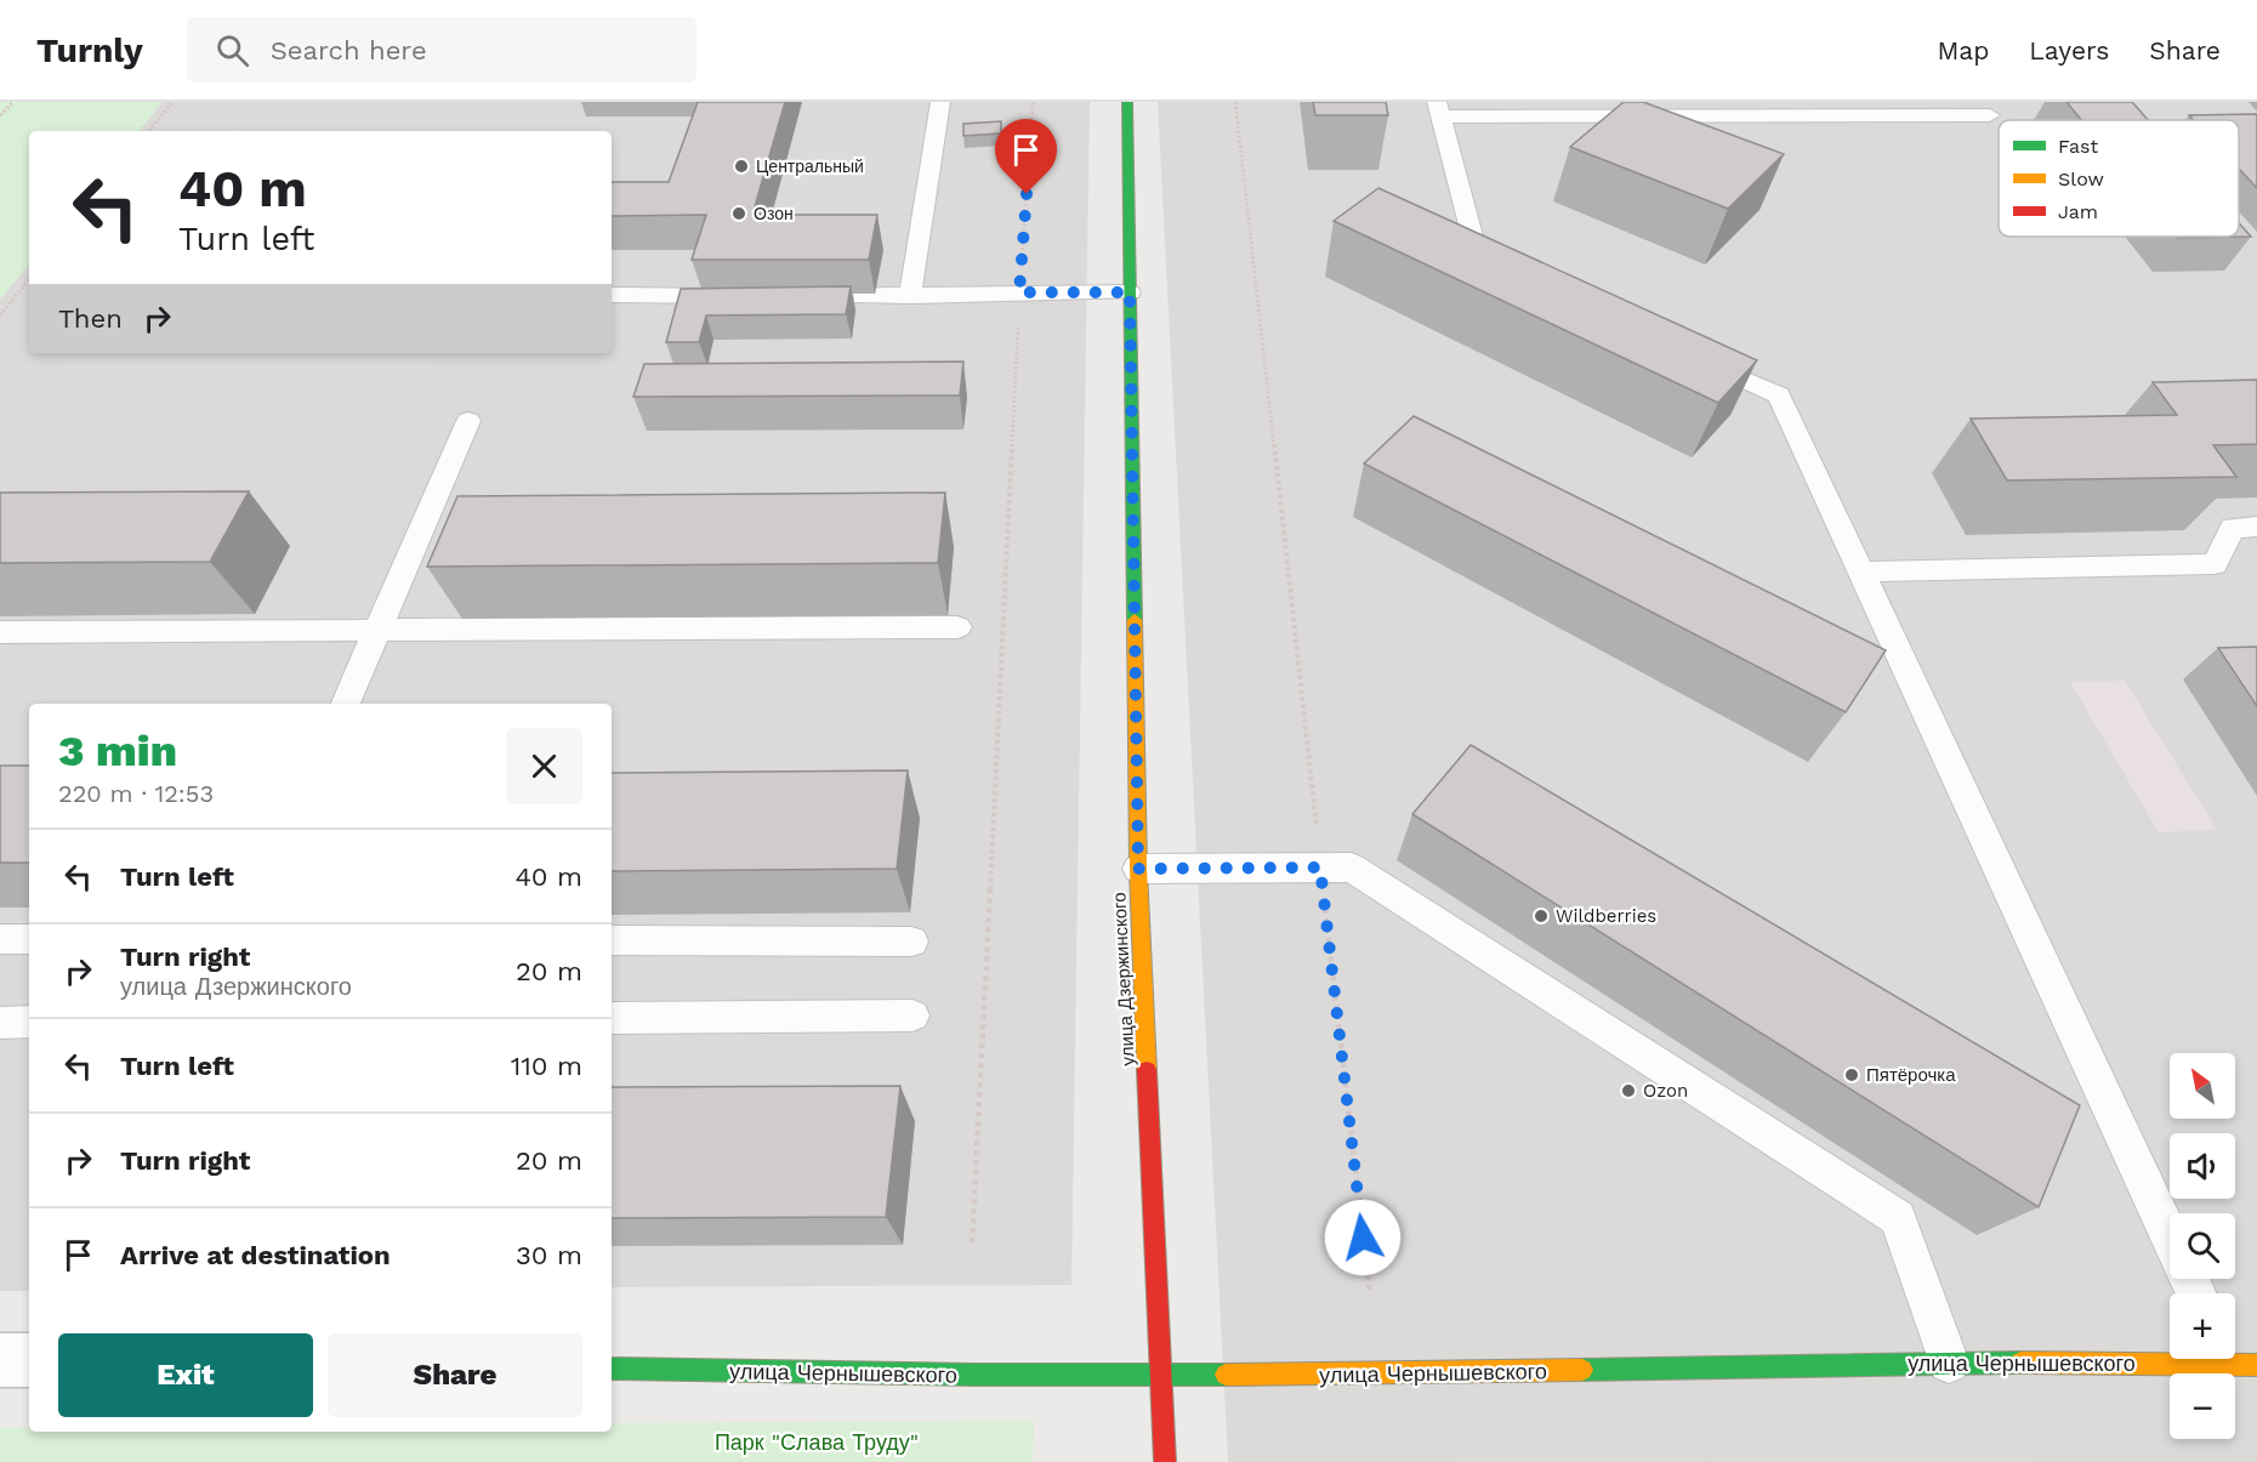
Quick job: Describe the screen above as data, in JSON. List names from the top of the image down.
{
  "streets": {
    "main road": ["улица Дзержинского", "улица Чернышевского"]
  },
  "crossings": [
    ["улица Дзержинского", "улица Чернышевского"]
  ],
  "parks": ["Парк \"Слава Труду\""],
  "places": [
    "Центральный",
    "Озон",
    "Wildberries",
    "Пятёрочка",
    "Ozon"
  ],
  "legend": ["Fast", "Slow", "Jam"],
  "north": "top left",
  "page": {
    "header": "Turnly",
    "search": "Search here",
    "nav": ["Map", "Layers", "Share"],
    "turn": ["40 m", "Turn left"],
    "then": "Then",
    "heading": ["3 min", "220 m · 12:53"],
    "list": [
      {
        "name": "Turn left",
        "value": "40 m"
      },
      {
        "name": "Turn right",
        "note": "улица Дзержинского",
        "value": "20 m"
      },
      {
        "name": "Turn left",
        "value": "110 m"
      },
      {
        "name": "Turn right",
        "value": "20 m"
      },
      {
        "name": "Arrive at destination",
        "value": "30 m"
      }
    ],
    "map_buttons": ["+", "−"],
    "buttons": ["Exit", "Share"]
  }
}
